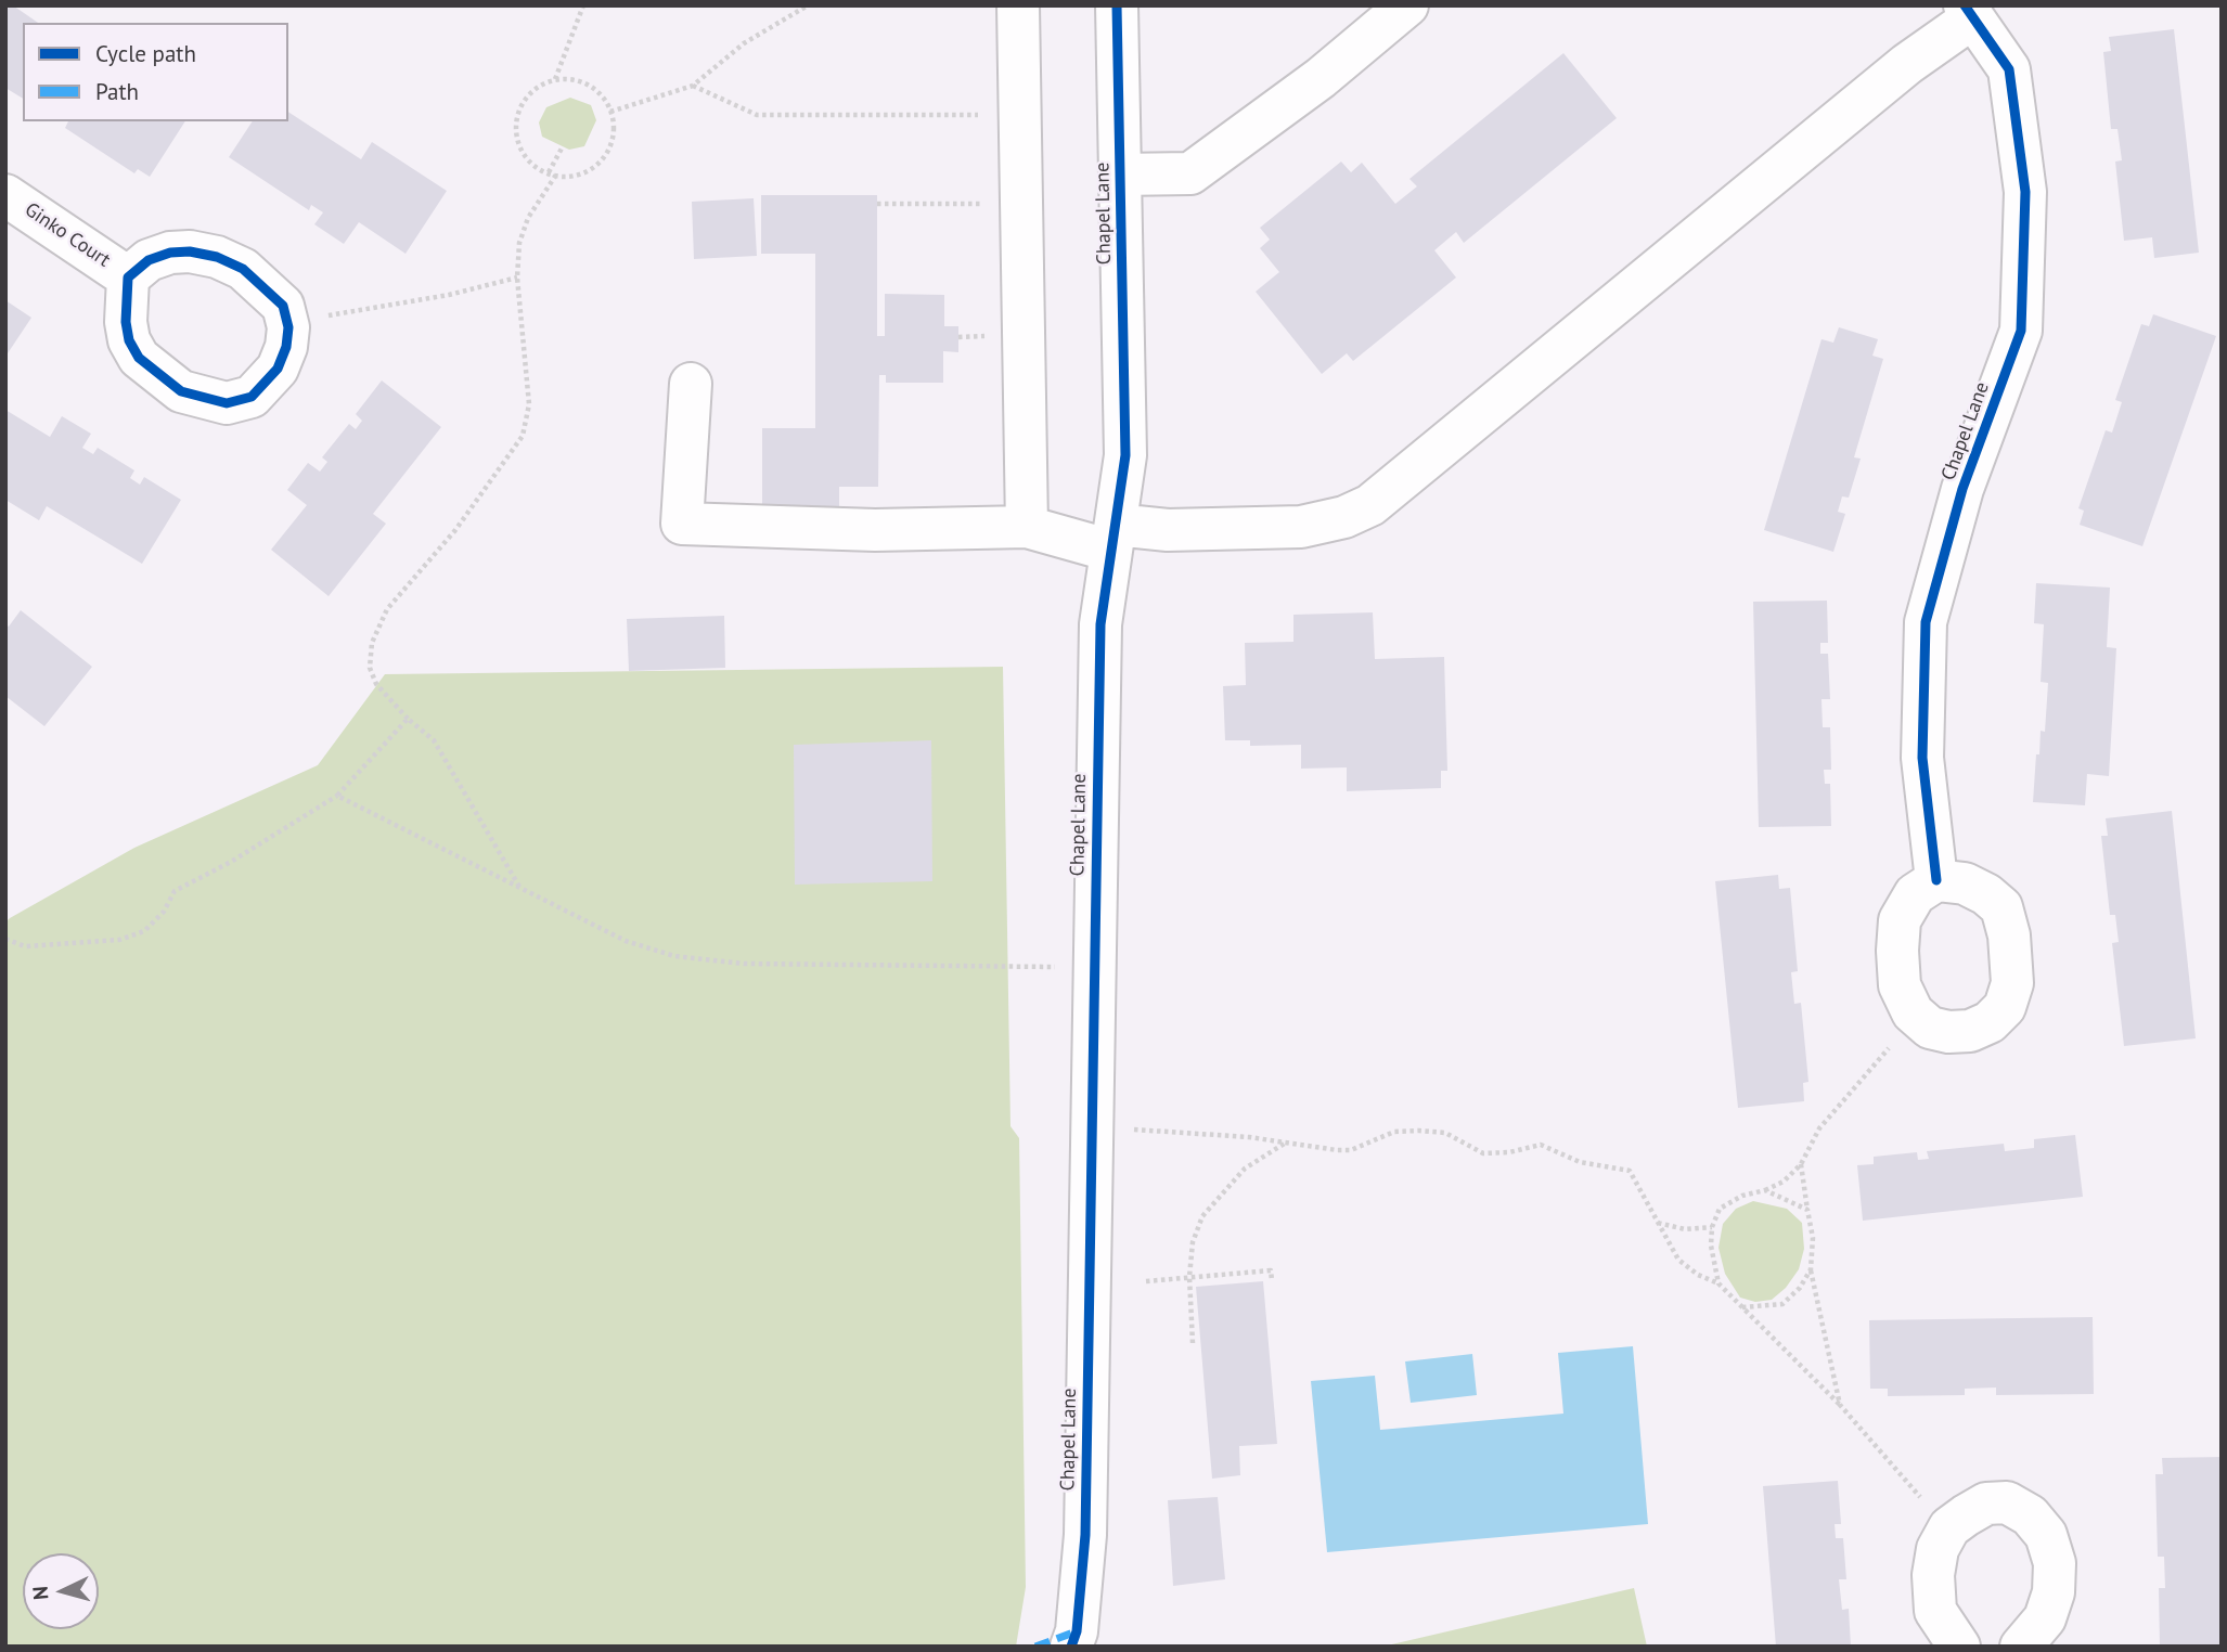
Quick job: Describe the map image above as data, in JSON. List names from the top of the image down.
{
  "streets": {
    "street": ["Chapel Lane", "Ginko Court"]
  },
  "legend": ["Cycle path", "Path"],
  "north": "left"
}
